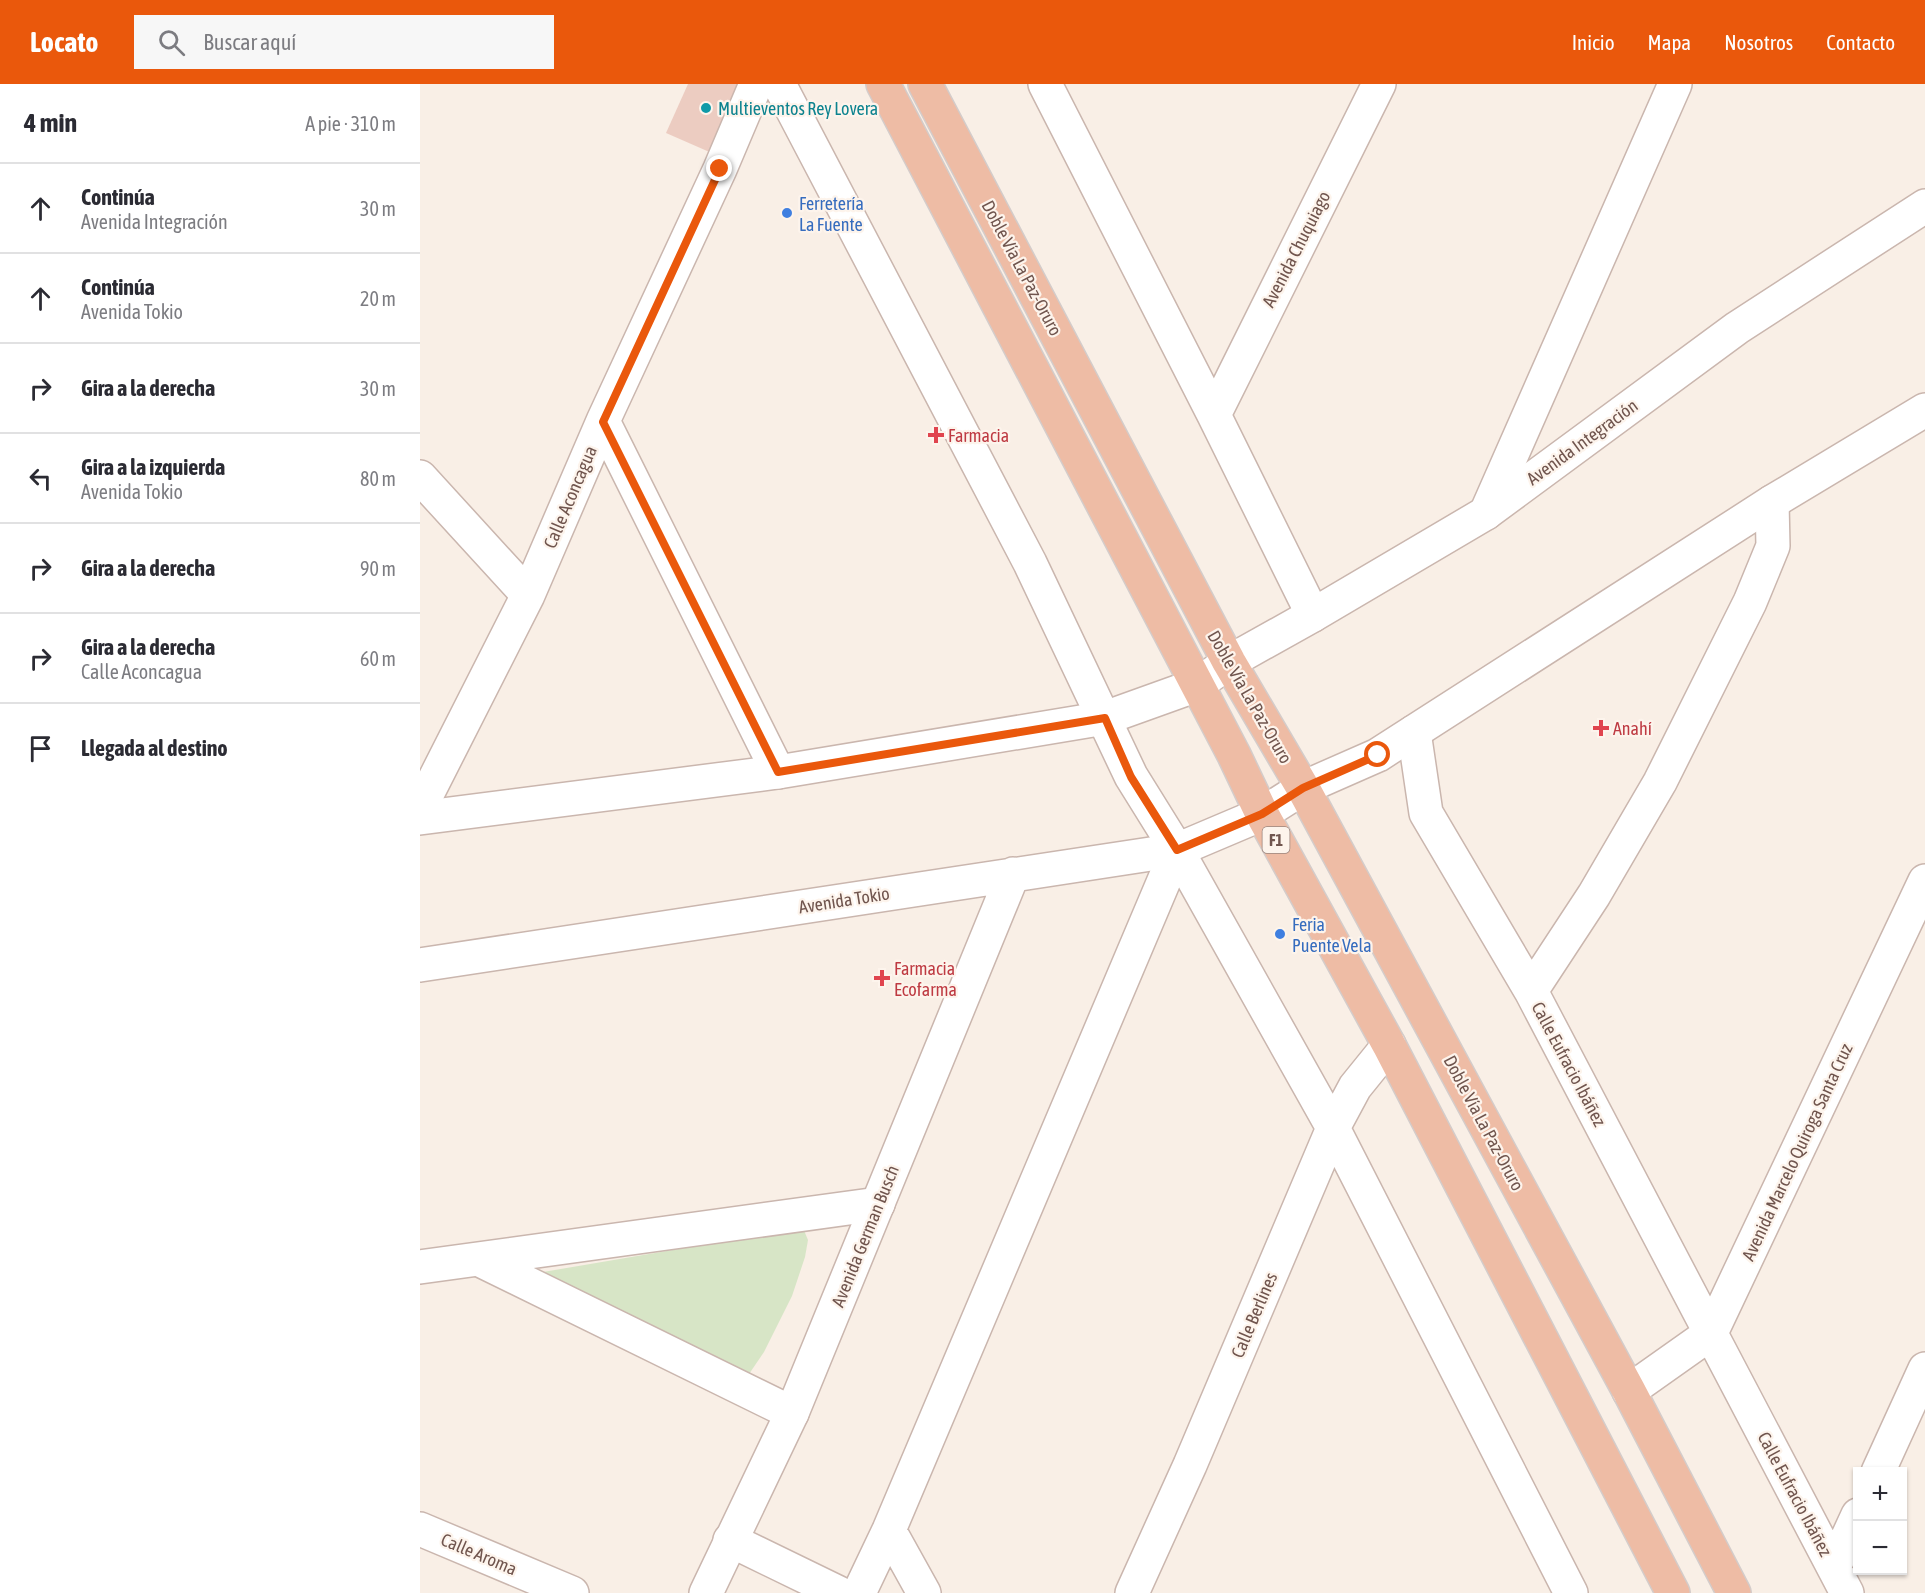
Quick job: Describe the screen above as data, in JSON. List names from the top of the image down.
{
  "streets": {
    "highway": ["Doble Vía La Paz-Oruro", "F1"],
    "street": [
      "Avenida Chuquiago",
      "Avenida Integración",
      "Calle Aconcagua",
      "Avenida Tokio",
      "Calle Eufracio Ibáñez",
      "Avenida Marcelo Quiroga Santa Cruz",
      "Avenida German Busch",
      "Calle Berlines",
      "Calle Aroma"
    ]
  },
  "crossings": [
    ["Doble Vía La Paz-Oruro", "Avenida Integración"],
    ["Doble Vía La Paz-Oruro", "Avenida Tokio"],
    ["Doble Vía La Paz-Oruro", "Avenida Marcelo Quiroga Santa Cruz"],
    ["Doble Vía La Paz-Oruro", "Calle Berlines"],
    ["Avenida Tokio", "Avenida German Busch"],
    ["Calle Eufracio Ibáñez", "Avenida Marcelo Quiroga Santa Cruz"]
  ],
  "places": {
    "other": ["Multieventos Rey Lovera", "Ferretería La Fuente", "Feria Puente Vela"],
    "health": ["Farmacia", "Anahí", "Farmacia Ecofarma"]
  },
  "page": {
    "header": "Locato",
    "search": "Buscar aquí",
    "nav": [
      "Inicio",
      "Mapa",
      "Nosotros",
      "Contacto"
    ],
    "heading": ["4 min", "A pie · 310 m"],
    "list": [
      ["Continúa", "Avenida Integración", "30 m"],
      ["Continúa", "Avenida Tokio", "20 m"],
      ["Gira a la derecha", "30 m"],
      ["Gira a la izquierda", "Avenida Tokio", "80 m"],
      ["Gira a la derecha", "90 m"],
      ["Gira a la derecha", "Calle Aconcagua", "60 m"],
      "Llegada al destino"
    ],
    "map_buttons": ["+", "−"]
  }
}
